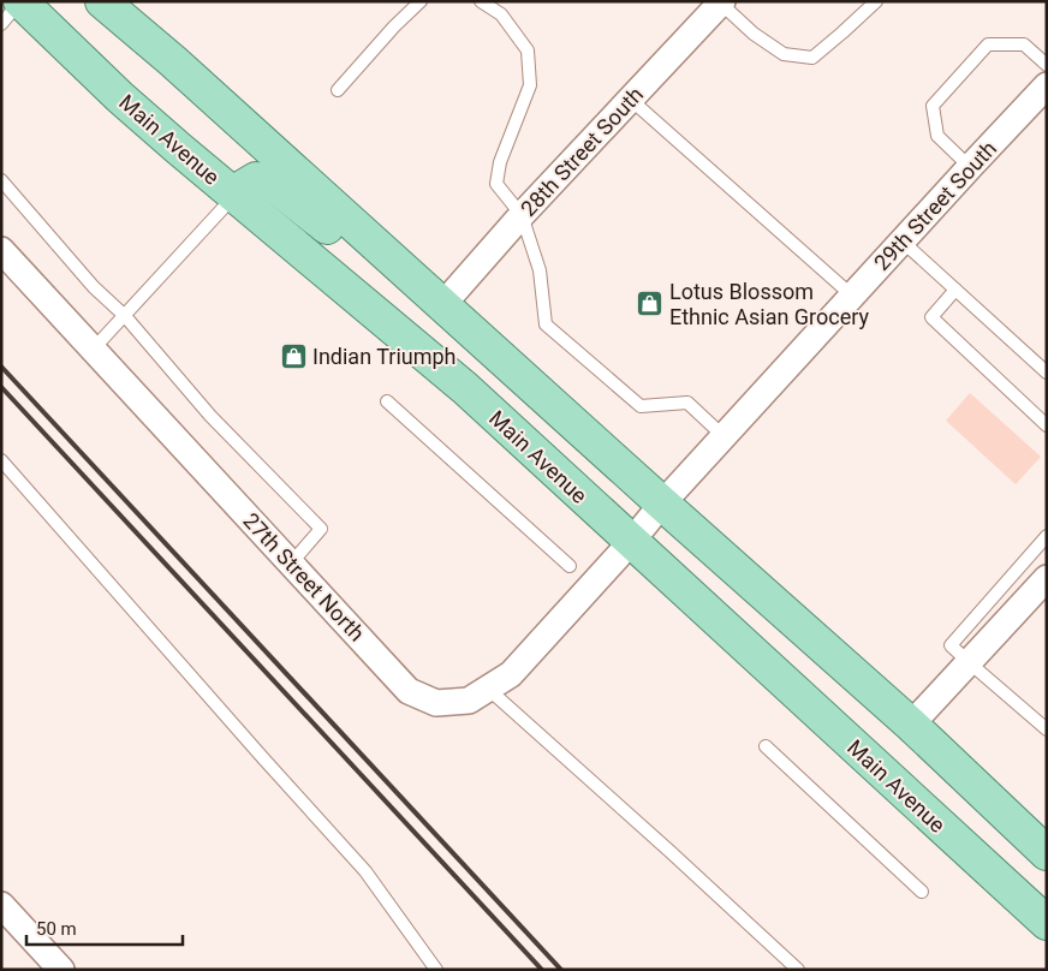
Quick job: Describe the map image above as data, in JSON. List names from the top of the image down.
{
  "streets": {
    "main road": ["Main Avenue"],
    "street": ["28th Street South", "29th Street South", "27th Street North"]
  },
  "crossings": [
    ["Main Avenue", "29th Street South"],
    ["Main Avenue", "27th Street North"],
    ["29th Street South", "27th Street North"]
  ],
  "places": {
    "shop": ["Lotus Blossom Ethnic Asian Grocery", "Indian Triumph"]
  },
  "scale_bar": "50 m"
}
